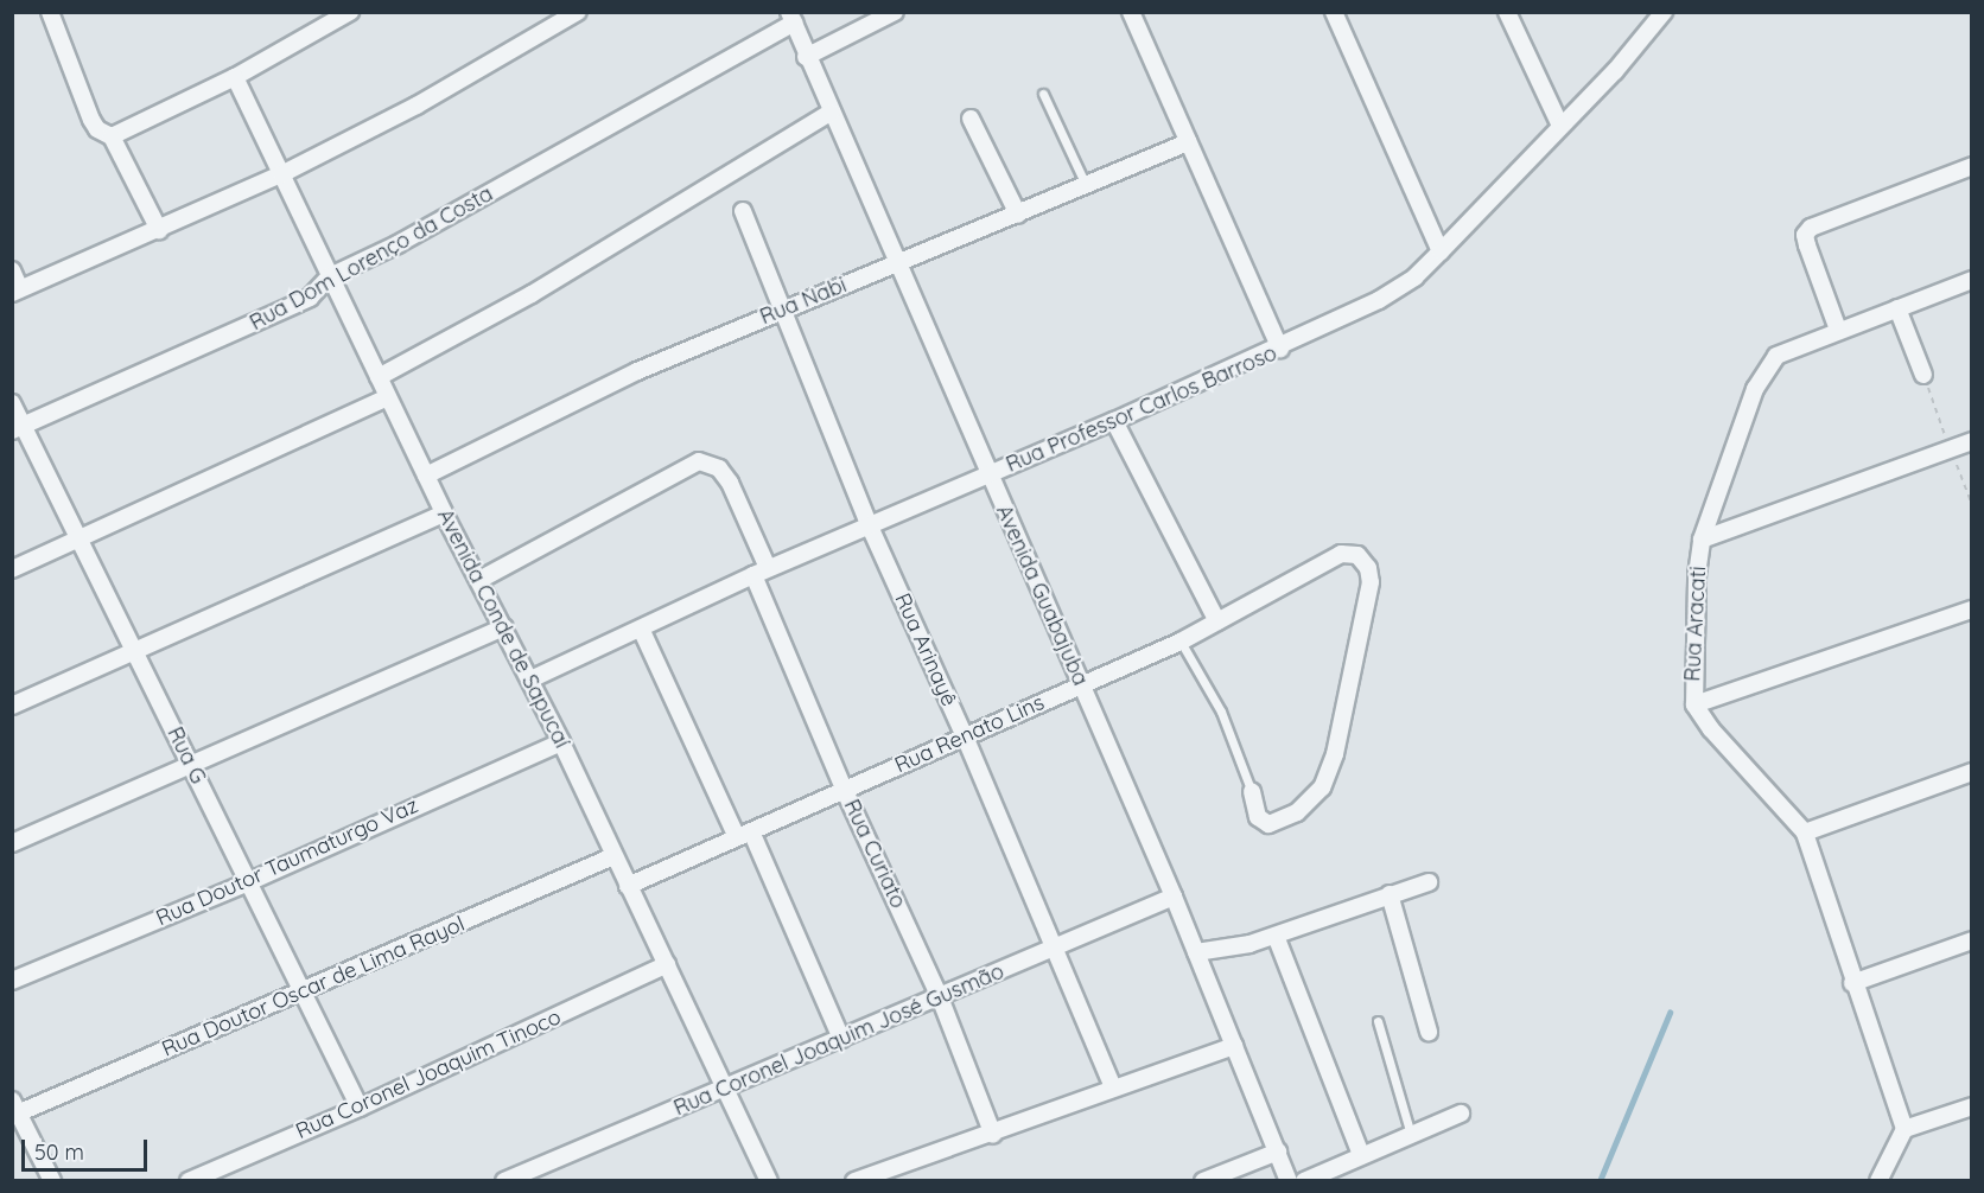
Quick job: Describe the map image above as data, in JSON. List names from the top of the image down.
{
  "streets": {
    "street": [
      "Rua Dom Lorenço da Costa",
      "Rua Nabi",
      "Rua Professor Carlos Barroso",
      "Avenida Guabajuba",
      "Rua Aracati",
      "Avenida Conde de Sapucaí",
      "Rua Arinayê",
      "Rua Renato Lins",
      "Rua G",
      "Rua Curiato",
      "Rua Doutor Taumaturgo Vaz",
      "Rua Doutor Oscar de Lima Rayol",
      "Rua Coronel Joaquim José Gusmão",
      "Rua Coronel Joaquim Tinoco"
    ]
  },
  "crossings": [
    ["Rua Dom Lorenço da Costa", "Avenida Guabajuba"],
    ["Rua Dom Lorenço da Costa", "Avenida Conde de Sapucaí"],
    ["Rua Dom Lorenço da Costa", "Rua G"],
    ["Rua Nabi", "Avenida Guabajuba"],
    ["Rua Nabi", "Avenida Conde de Sapucaí"],
    ["Rua Nabi", "Rua Arinayê"],
    ["Rua Professor Carlos Barroso", "Avenida Guabajuba"],
    ["Rua Professor Carlos Barroso", "Avenida Conde de Sapucaí"],
    ["Rua Professor Carlos Barroso", "Rua Arinayê"],
    ["Rua Professor Carlos Barroso", "Rua Curiato"],
    ["Avenida Guabajuba", "Rua Renato Lins"],
    ["Avenida Guabajuba", "Rua Coronel Joaquim José Gusmão"],
    ["Avenida Conde de Sapucaí", "Rua Renato Lins"],
    ["Avenida Conde de Sapucaí", "Rua Curiato"],
    ["Avenida Conde de Sapucaí", "Rua Doutor Taumaturgo Vaz"],
    ["Avenida Conde de Sapucaí", "Rua Doutor Oscar de Lima Rayol"],
    ["Avenida Conde de Sapucaí", "Rua Coronel Joaquim José Gusmão"],
    ["Avenida Conde de Sapucaí", "Rua Coronel Joaquim Tinoco"],
    ["Rua Arinayê", "Rua Renato Lins"],
    ["Rua Arinayê", "Rua Coronel Joaquim José Gusmão"],
    ["Rua Renato Lins", "Rua Curiato"],
    ["Rua G", "Rua Doutor Taumaturgo Vaz"],
    ["Rua G", "Rua Doutor Oscar de Lima Rayol"],
    ["Rua G", "Rua Coronel Joaquim Tinoco"],
    ["Rua Curiato", "Rua Coronel Joaquim José Gusmão"]
  ],
  "scale_bar": "50 m"
}
